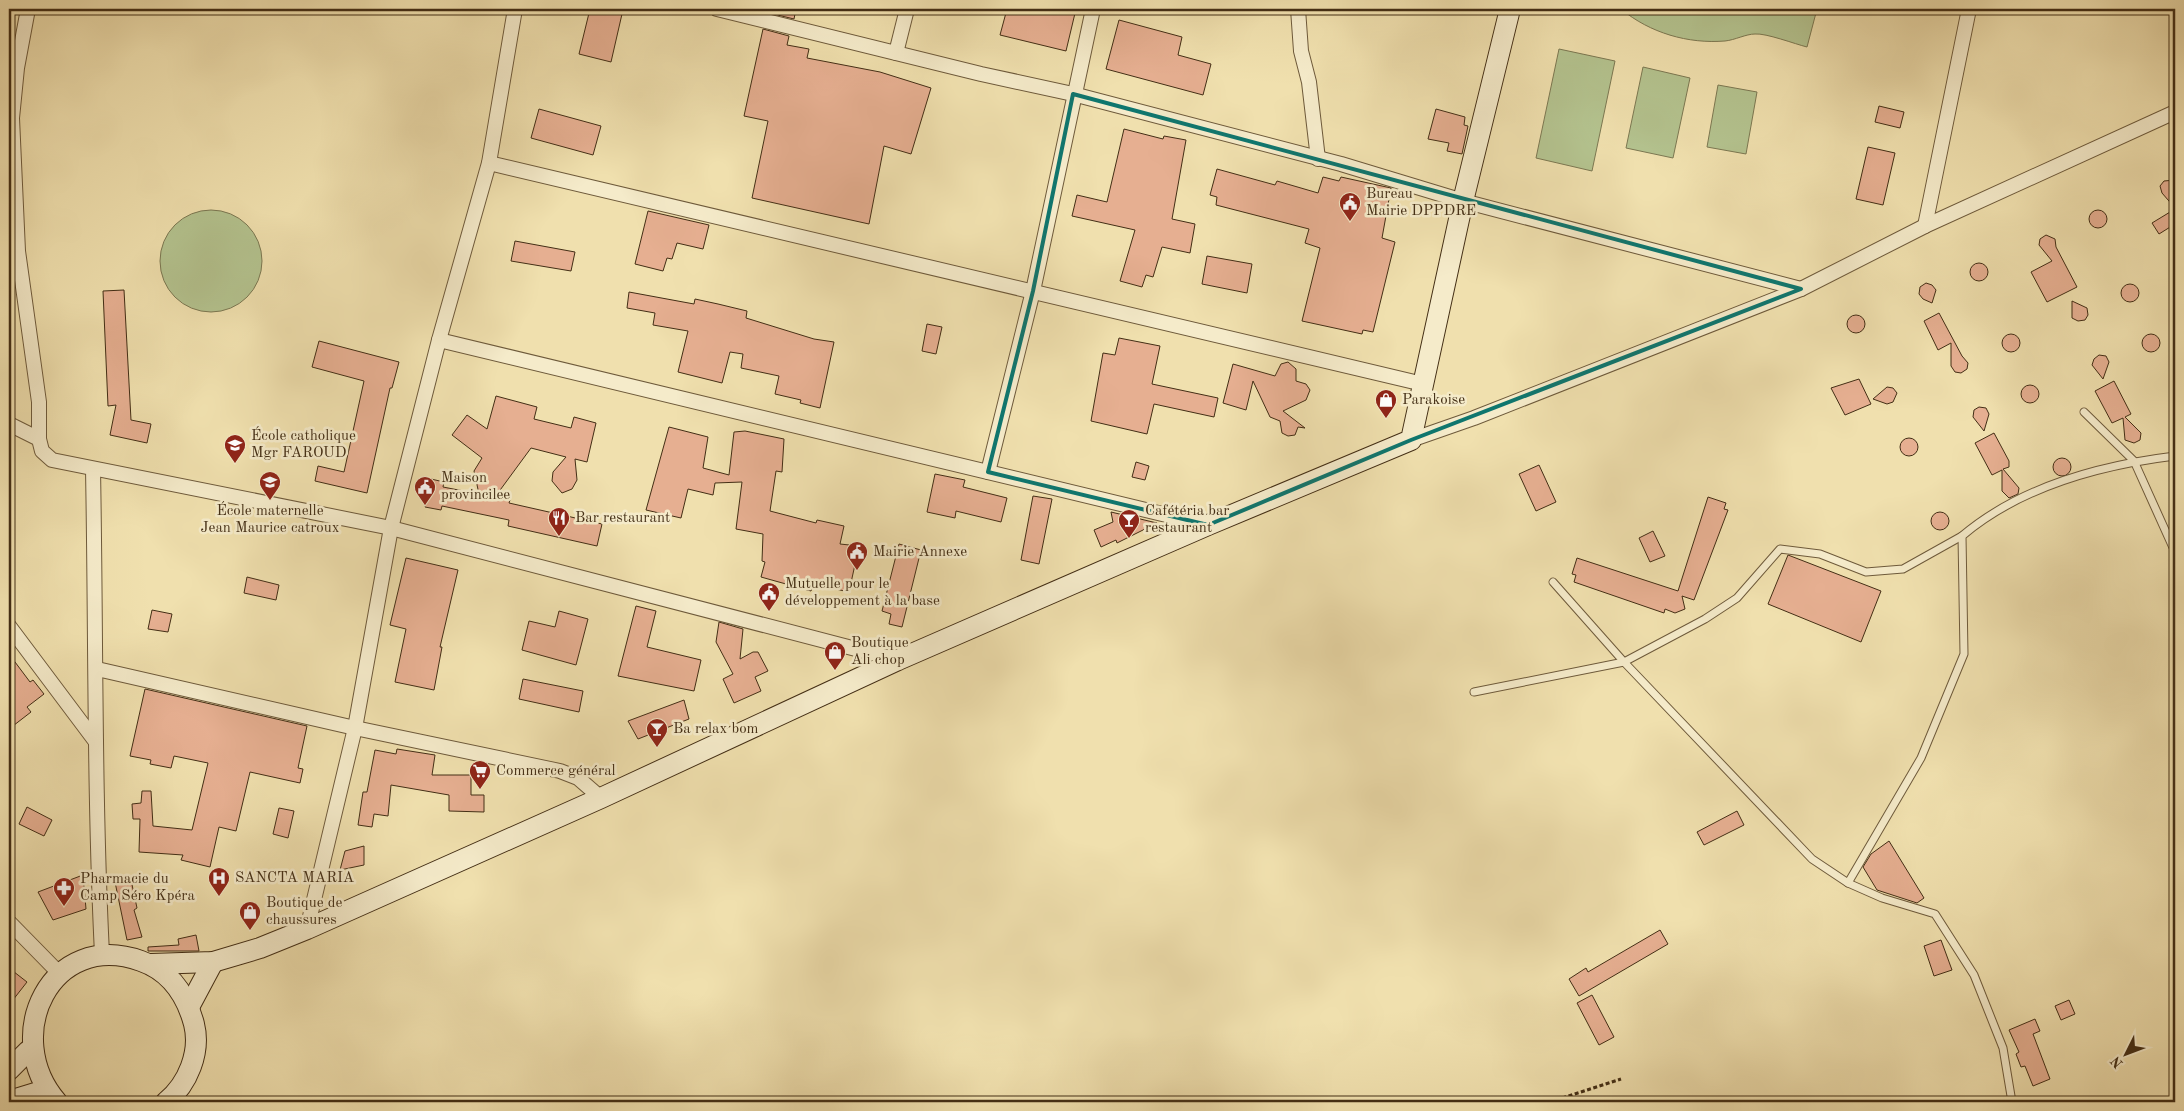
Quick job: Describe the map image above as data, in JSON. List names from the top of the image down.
{
  "places": {
    "public building": [
      "Bureau Mairie DPPDRE",
      "Maison provincilee",
      "Mairie Annexe",
      "Mutuelle pour le développement à la base"
    ],
    "shop": ["Parakoise", "Boutique Ali chop", "Boutique de chaussures"],
    "school or university": ["École catholique Mgr FAROUD", "École maternelle Jean Maurice catroux"],
    "restaurant": ["Bar restaurant"],
    "bar": ["Cafétéria bar restaurant", "Ba relax bom"],
    "supermarket": ["Commerce général"],
    "hospital": ["SANCTA MARIA"],
    "pharmacy": ["Pharmacie du Camp Séro Kpéra"]
  },
  "north": "bottom left"
}
